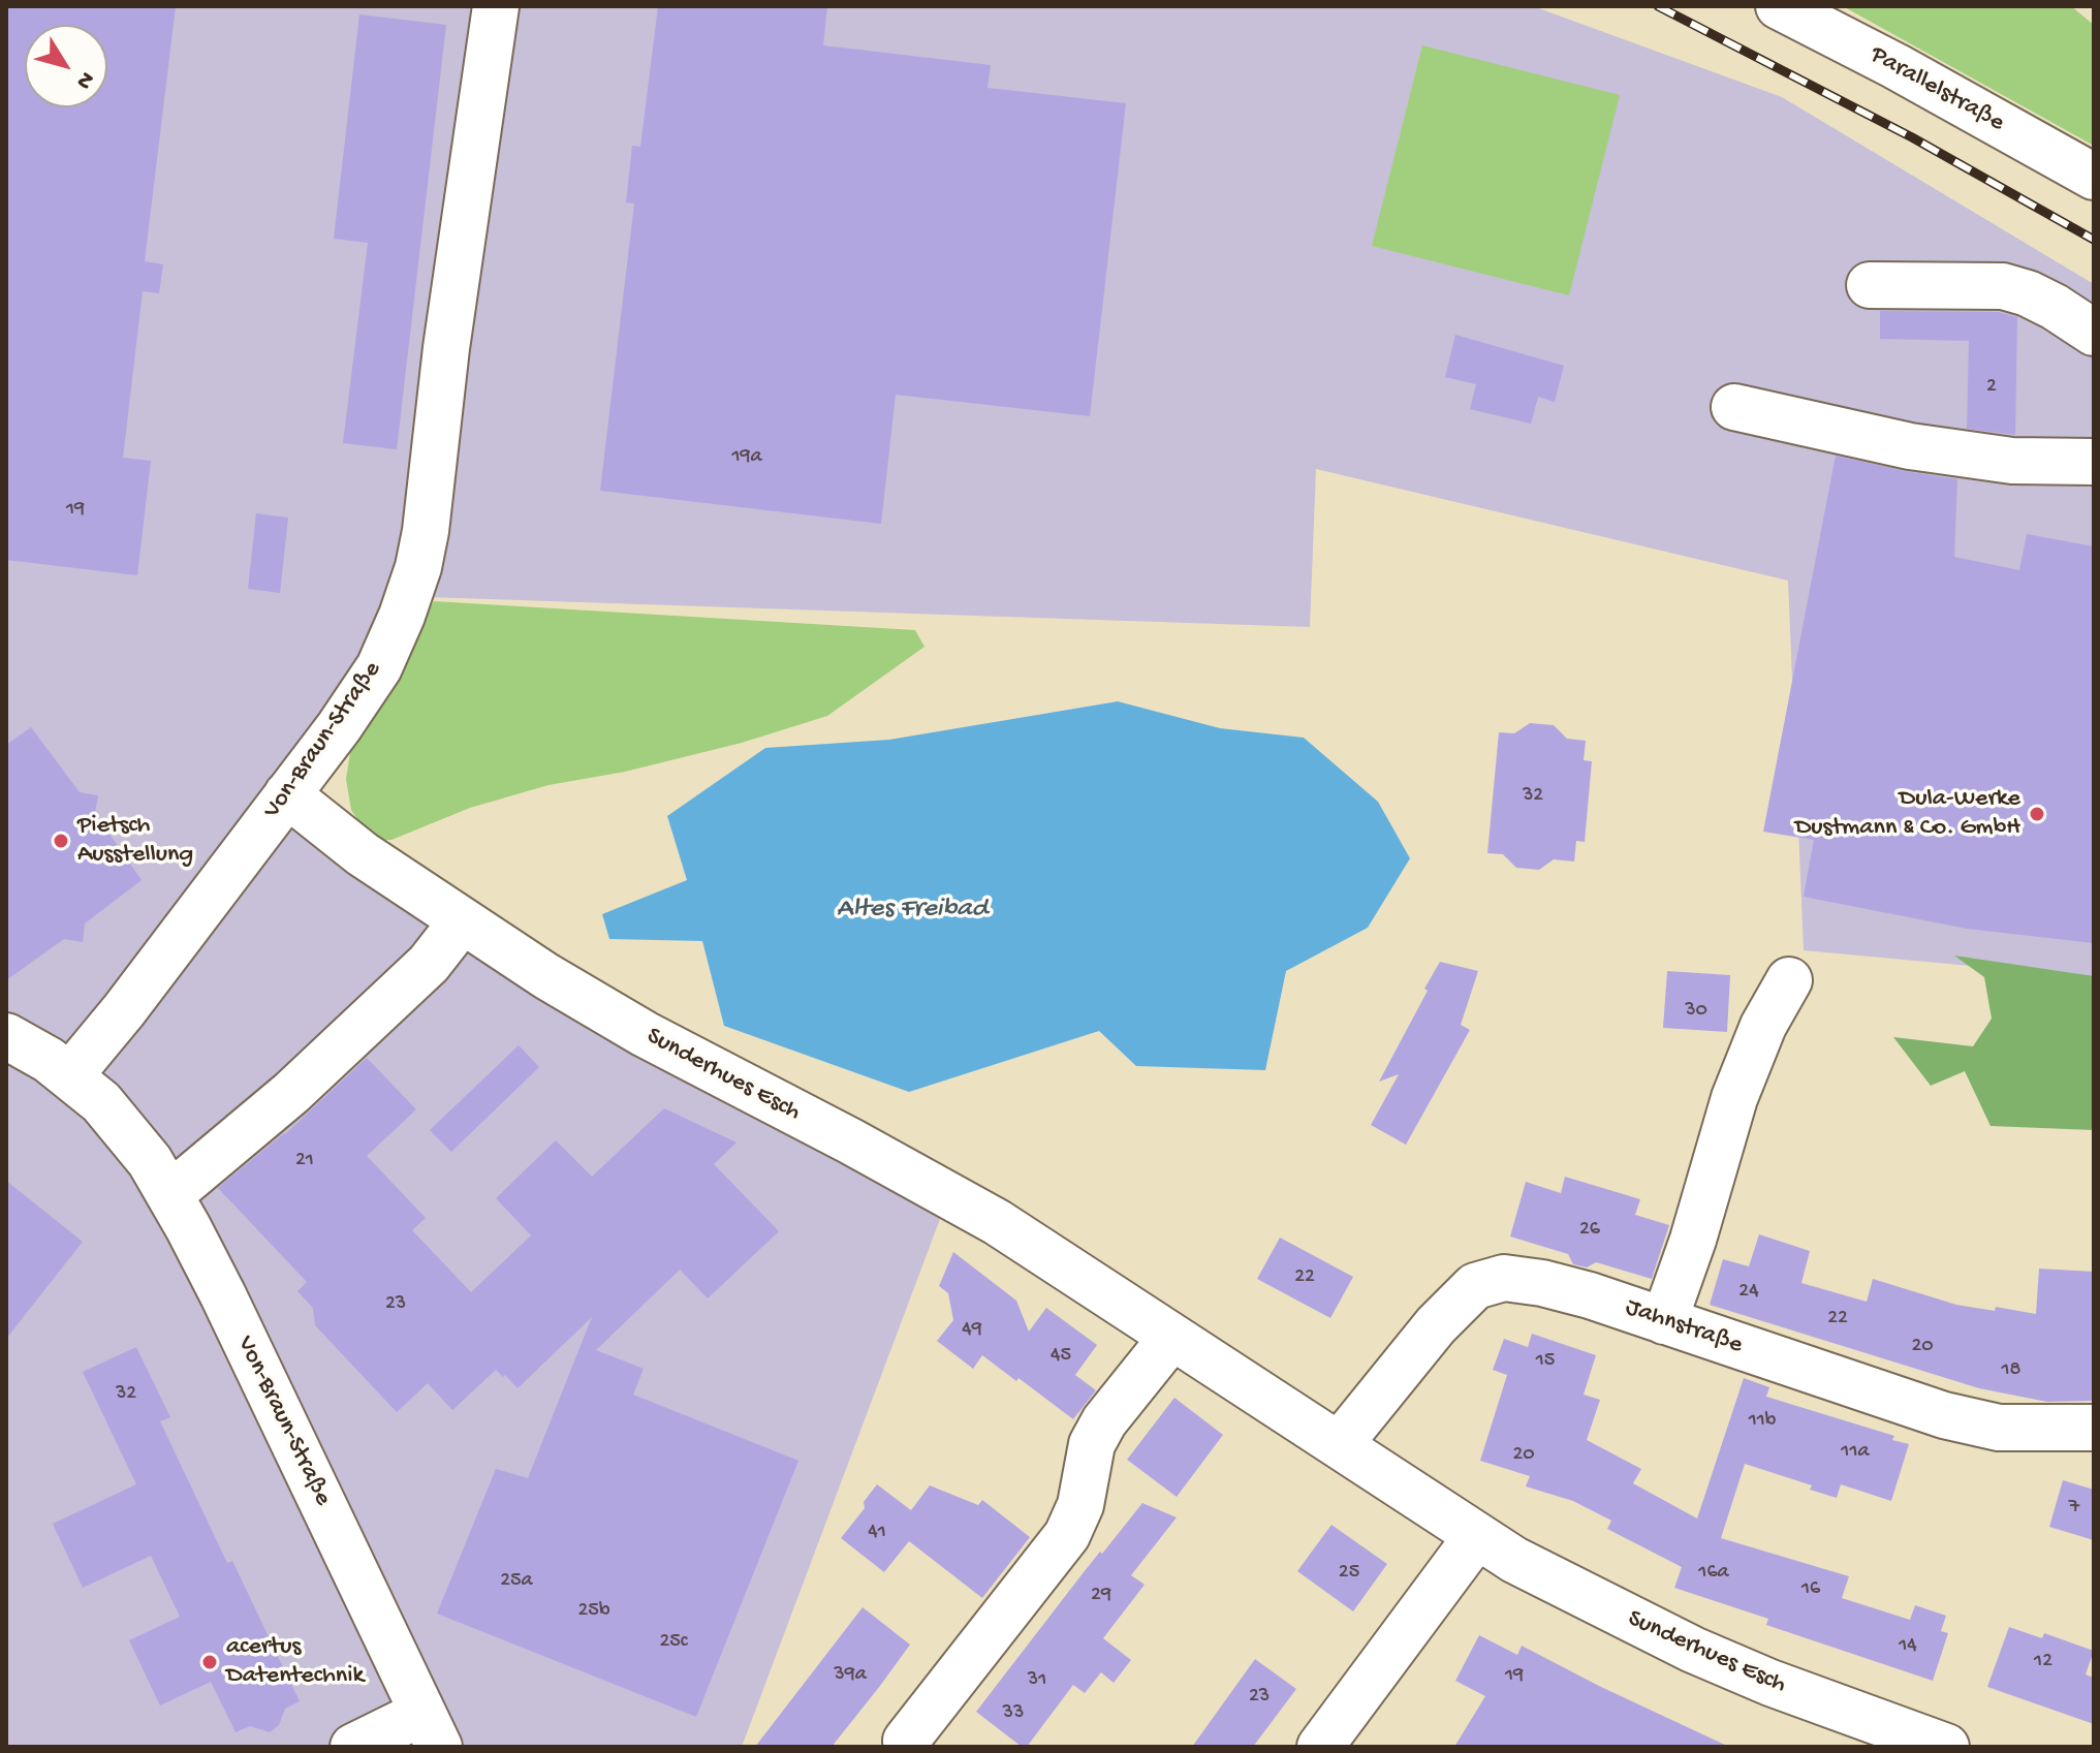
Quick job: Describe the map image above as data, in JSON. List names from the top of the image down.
{
  "streets": {
    "street": [
      "Parallelstraße",
      "Von-Braun-Straße",
      "Sunderhues Esch",
      "Jahnstraße"
    ]
  },
  "crossings": [
    ["Von-Braun-Straße", "Sunderhues Esch"],
    ["Sunderhues Esch", "Jahnstraße"]
  ],
  "water": ["Altes Freibad"],
  "places": ["Dula-Werke Dustmann & Co. GmbH", "Pietsch Ausstellung", "acertus Datentechnik"],
  "house_numbers": [
    "2",
    "19a",
    "19",
    "32",
    "30",
    "21",
    "26",
    "22",
    "24",
    "23",
    "22",
    "49",
    "20",
    "45",
    "15",
    "18",
    "32",
    "11b",
    "11a",
    "20",
    "7",
    "41",
    "25",
    "16a",
    "25a",
    "16",
    "29",
    "25b",
    "25c",
    "14",
    "12",
    "39a",
    "19",
    "31",
    "23",
    "33"
  ],
  "north": "bottom right"
}
